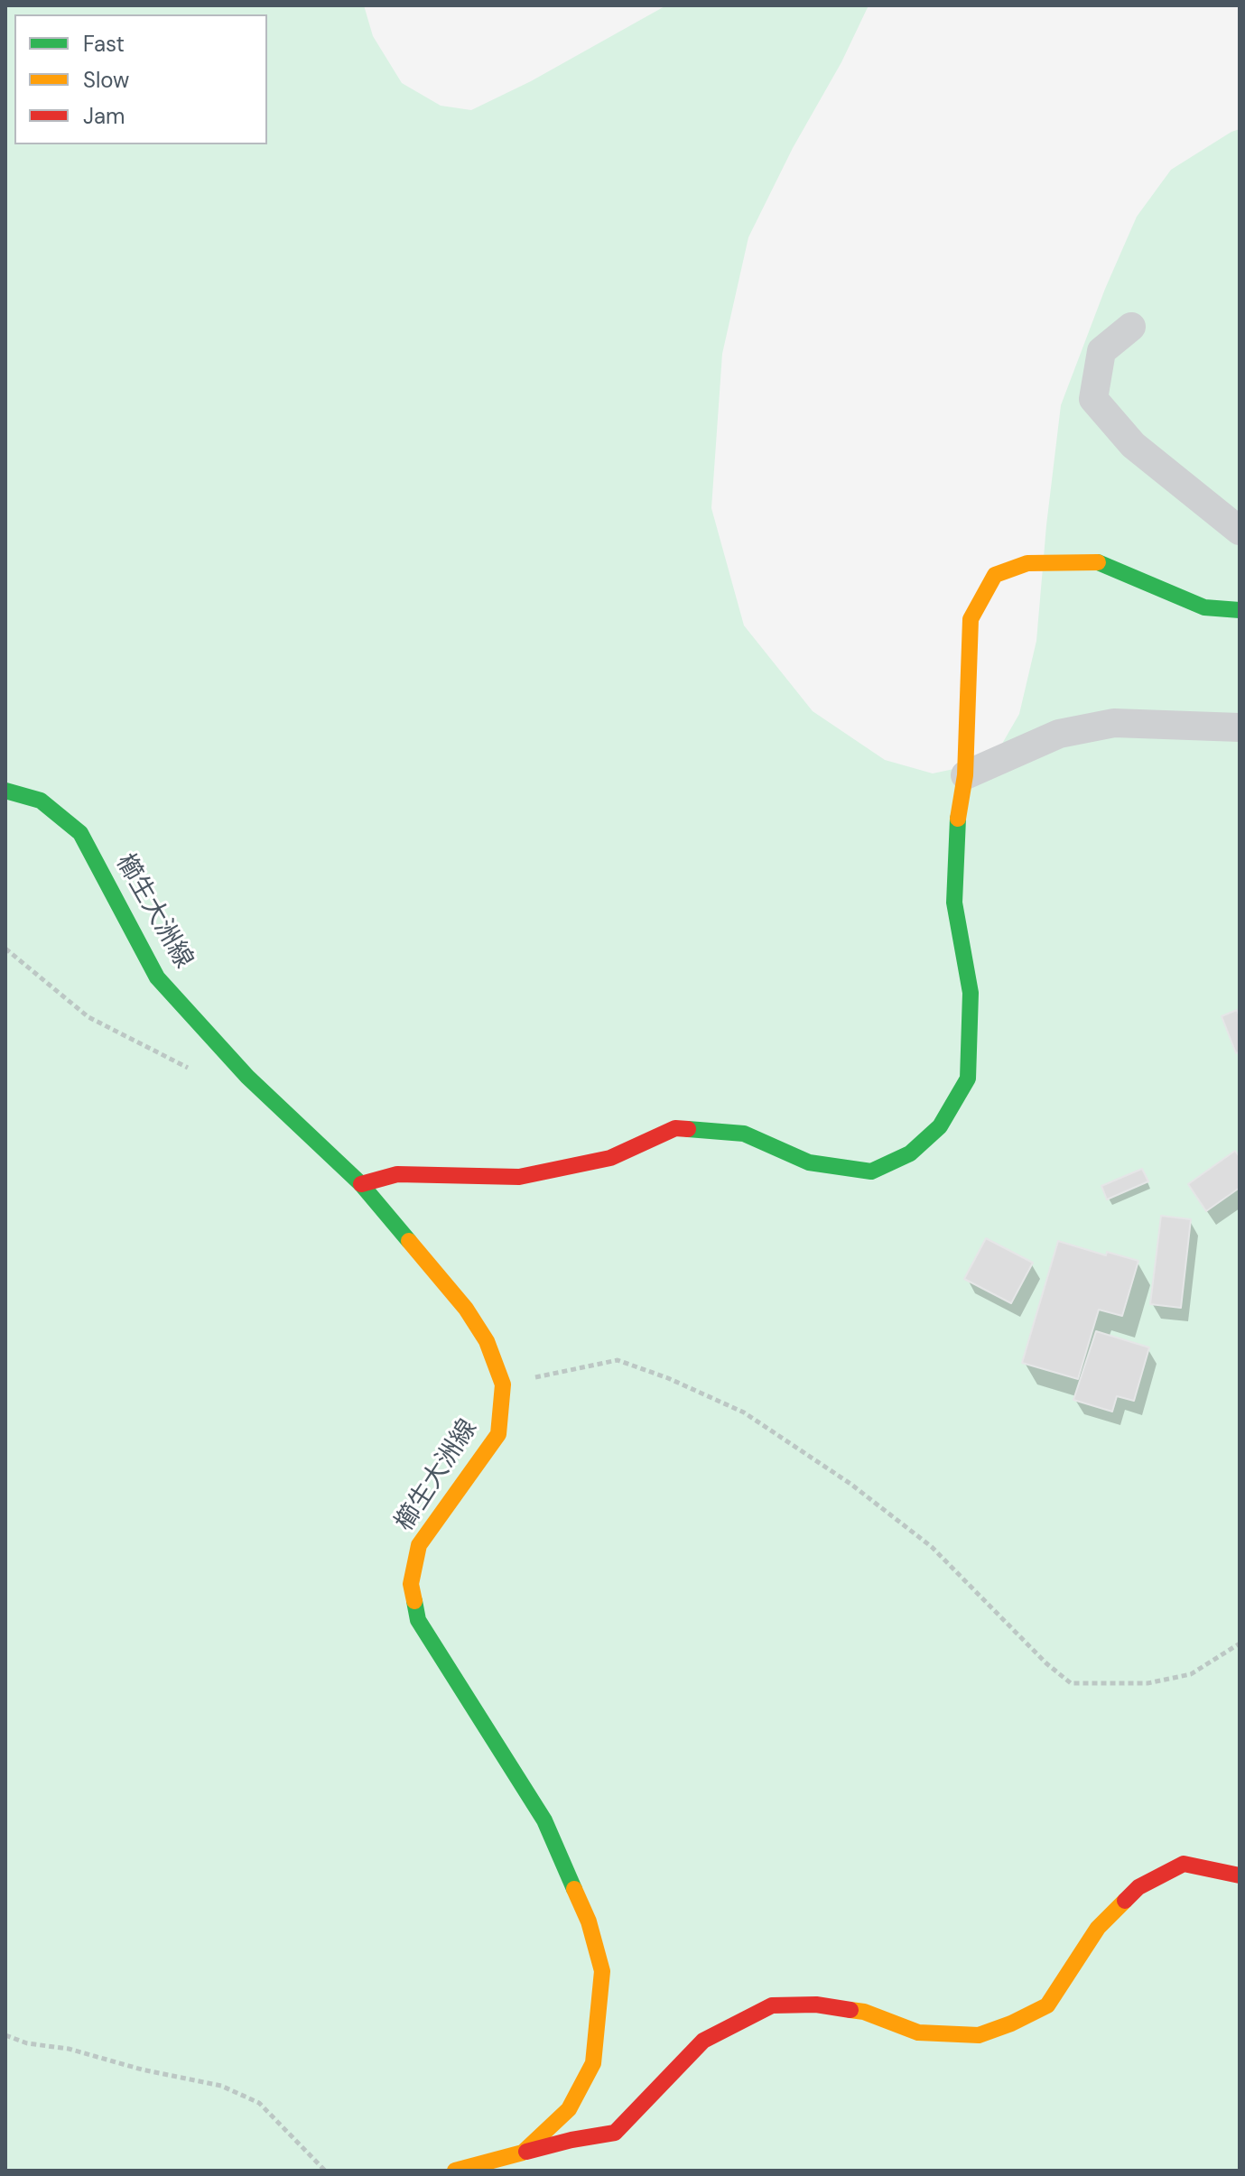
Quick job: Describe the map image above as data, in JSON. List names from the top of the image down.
{
  "streets": {
    "street": ["櫛生大洲線"]
  },
  "legend": ["Fast", "Slow", "Jam"]
}
